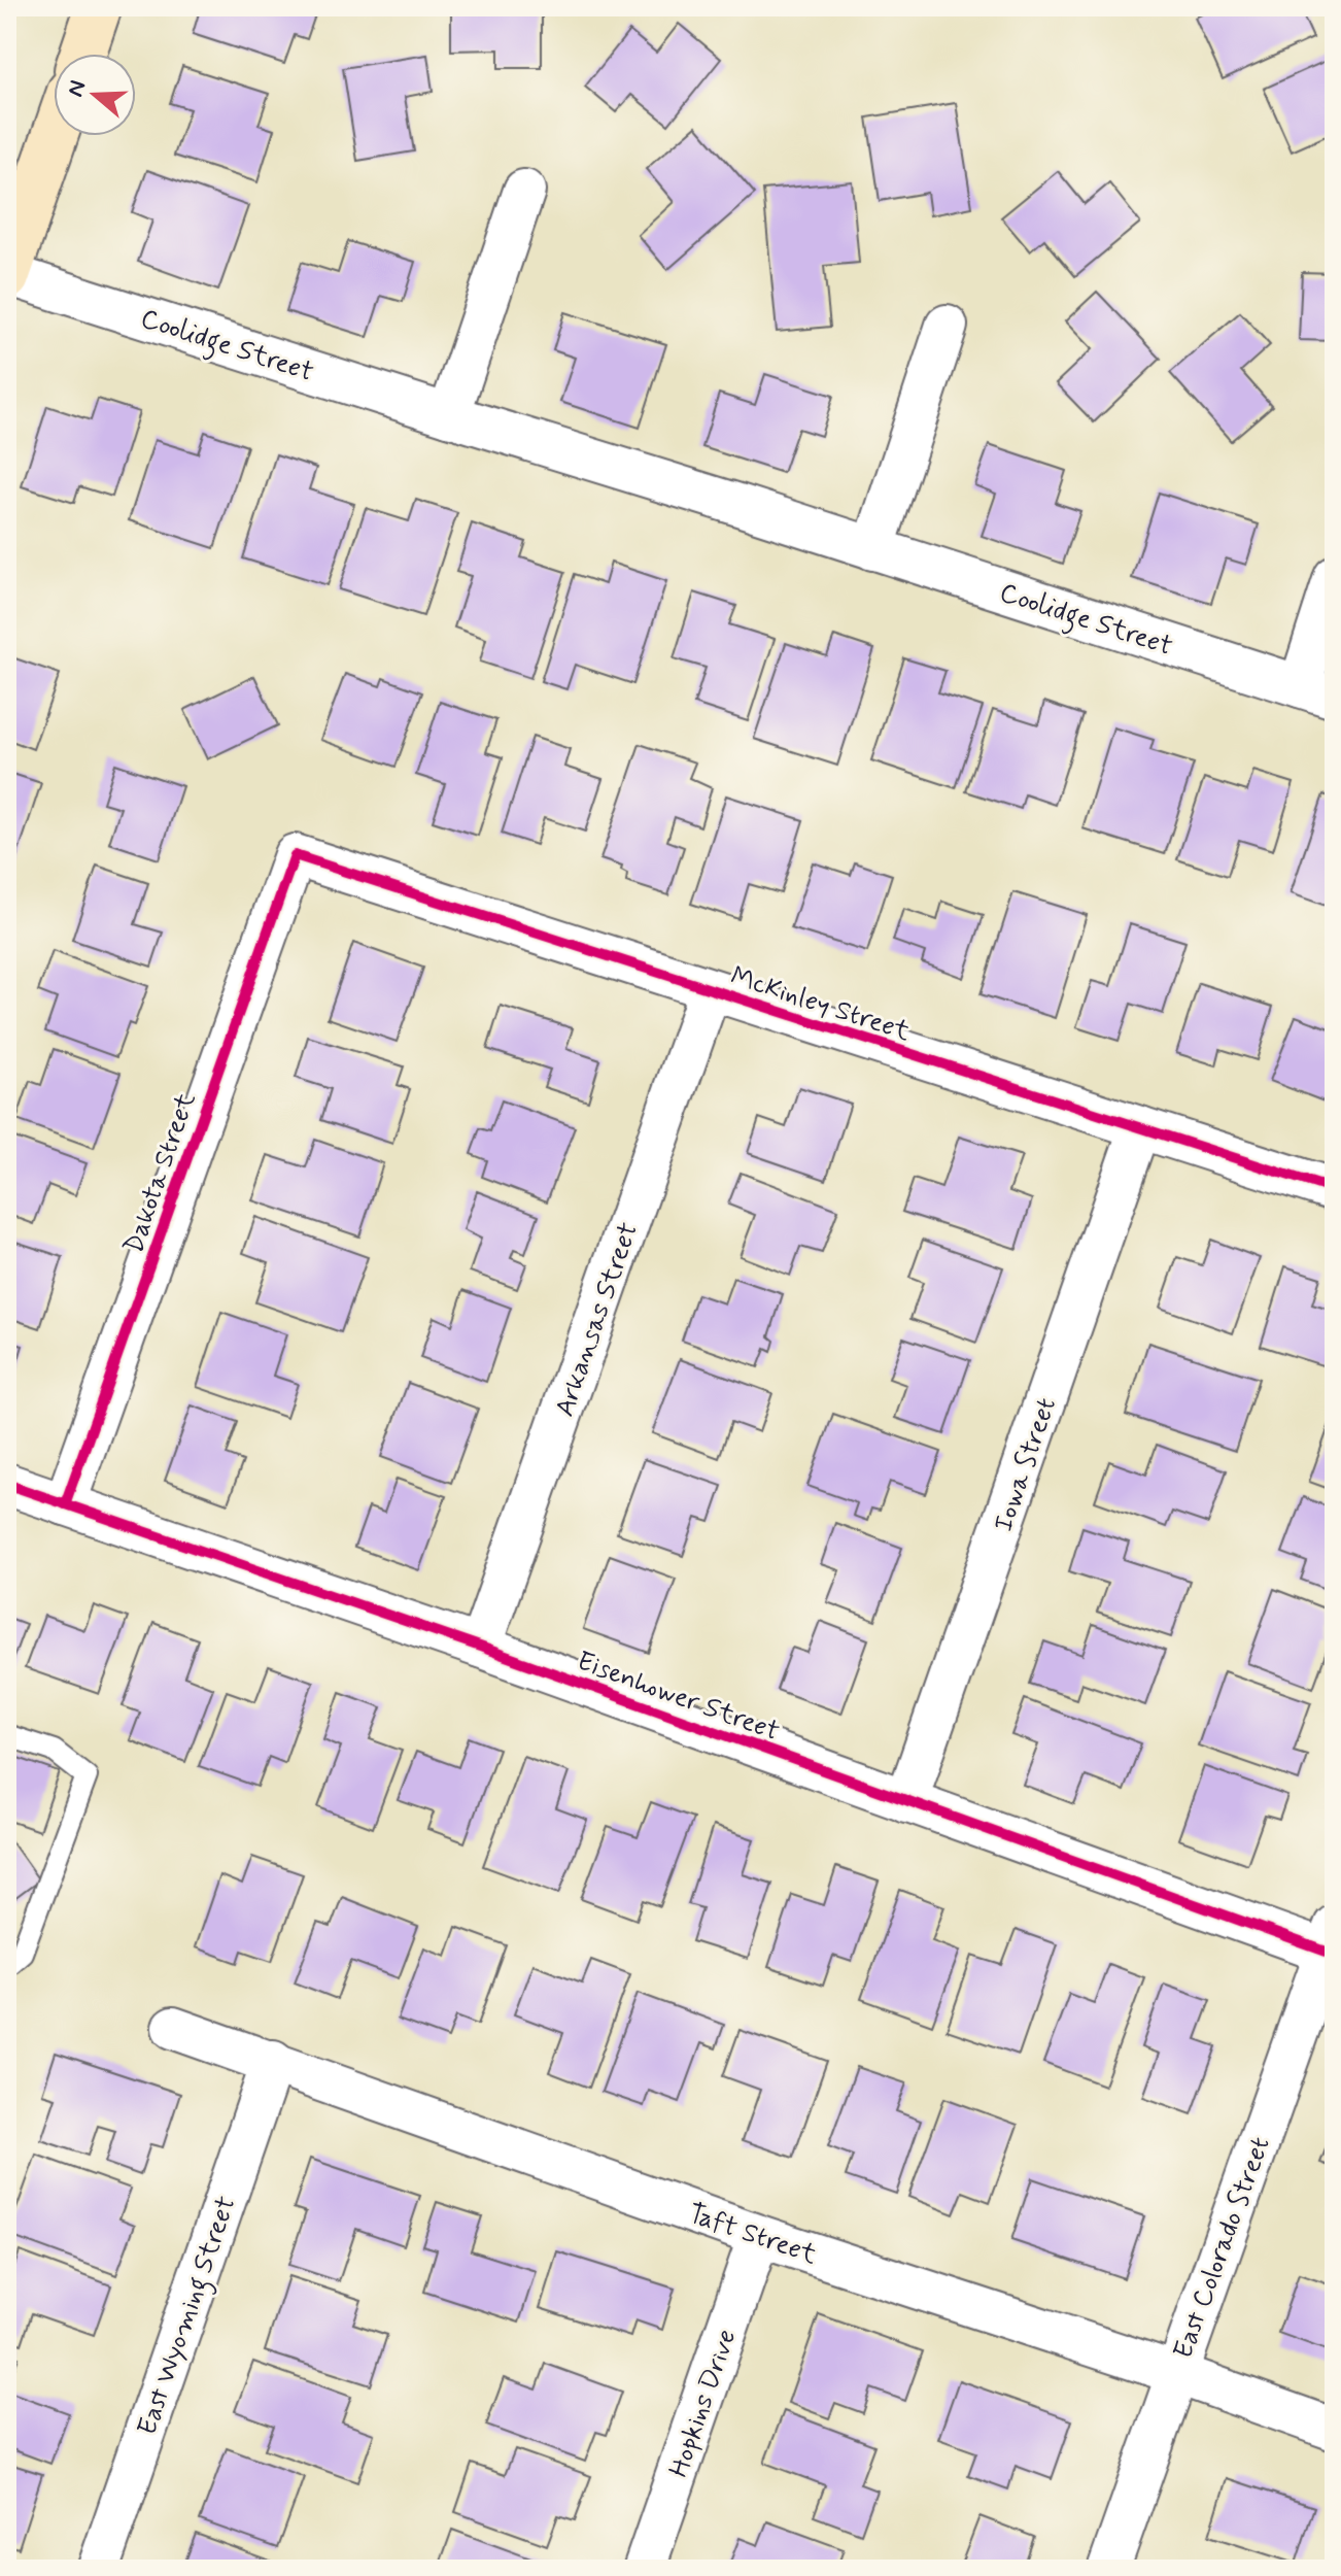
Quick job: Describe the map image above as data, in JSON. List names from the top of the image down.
{
  "streets": {
    "street": [
      "Coolidge Street",
      "McKinley Street",
      "Dakota Street",
      "Arkansas Street",
      "Iowa Street",
      "Eisenhower Street",
      "Taft Street",
      "East Colorado Street",
      "East Wyoming Street",
      "Hopkins Drive"
    ]
  },
  "crossings": [
    ["McKinley Street", "Dakota Street"],
    ["McKinley Street", "Arkansas Street"],
    ["McKinley Street", "Iowa Street"],
    ["Dakota Street", "Eisenhower Street"],
    ["Arkansas Street", "Eisenhower Street"],
    ["Iowa Street", "Eisenhower Street"],
    ["Eisenhower Street", "East Colorado Street"],
    ["Taft Street", "East Colorado Street"],
    ["Taft Street", "East Wyoming Street"],
    ["Taft Street", "Hopkins Drive"]
  ],
  "north": "left"
}
